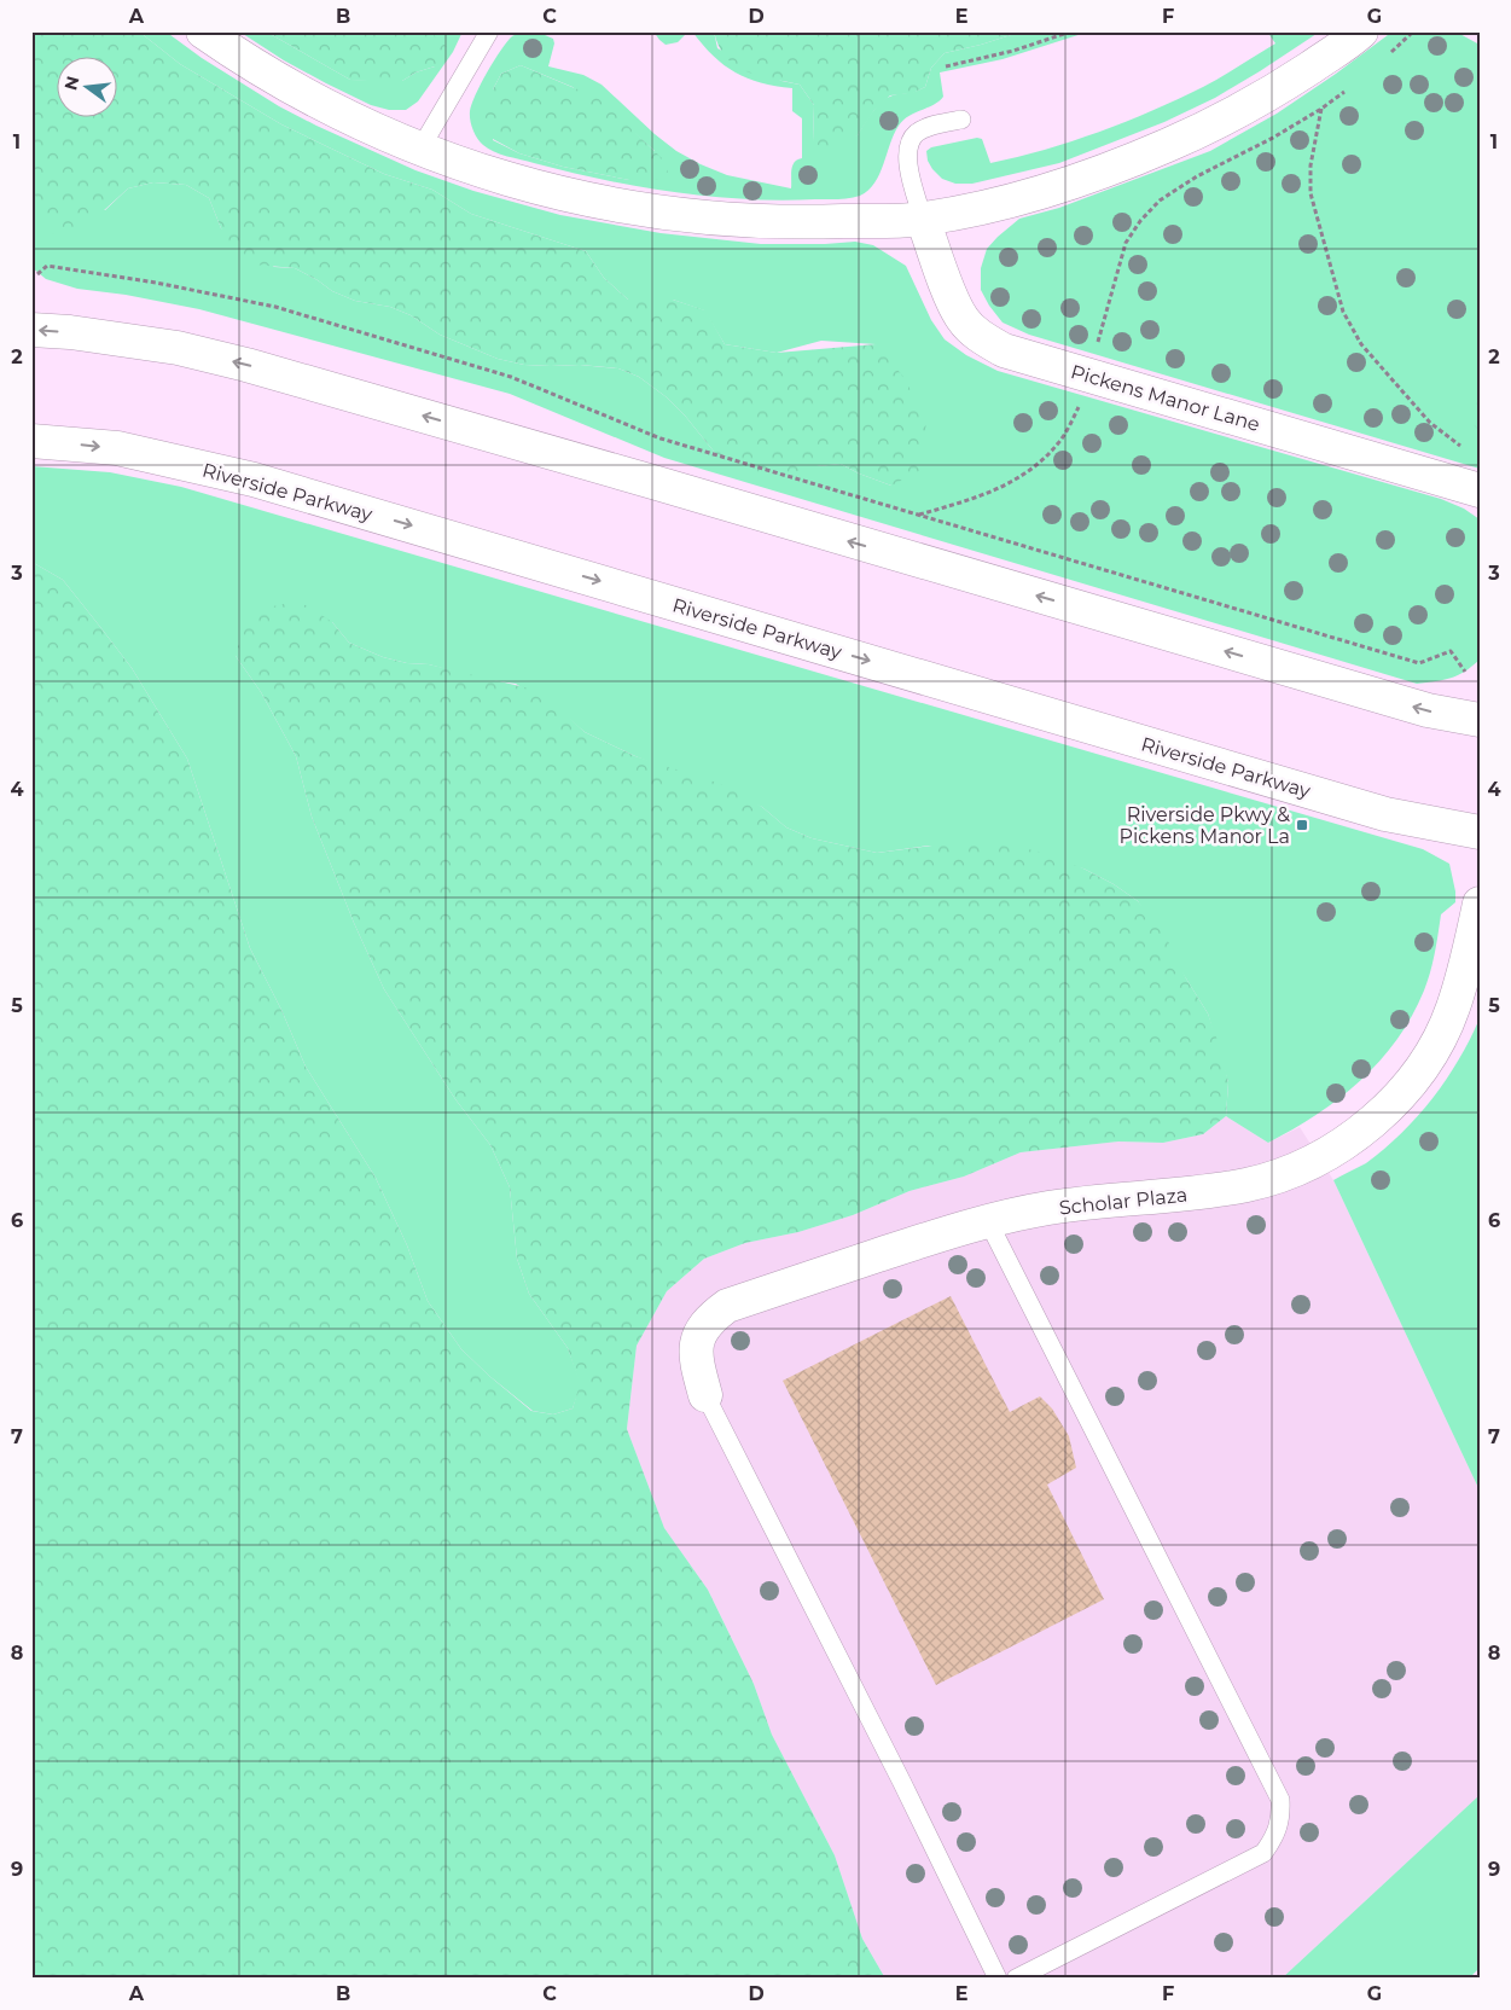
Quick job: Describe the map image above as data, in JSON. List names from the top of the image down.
{
  "streets": {
    "main road": ["Pickens Manor Lane", "Riverside Parkway", "Scholar Plaza"]
  },
  "places": {
    "transit": ["Riverside Pkwy & Pickens Manor La"]
  },
  "north": "left",
  "grid": {
    "columns": [
      "A",
      "B",
      "C",
      "D",
      "E",
      "F",
      "G"
    ],
    "rows": [
      "1",
      "2",
      "3",
      "4",
      "5",
      "6",
      "7",
      "8",
      "9"
    ]
  }
}
